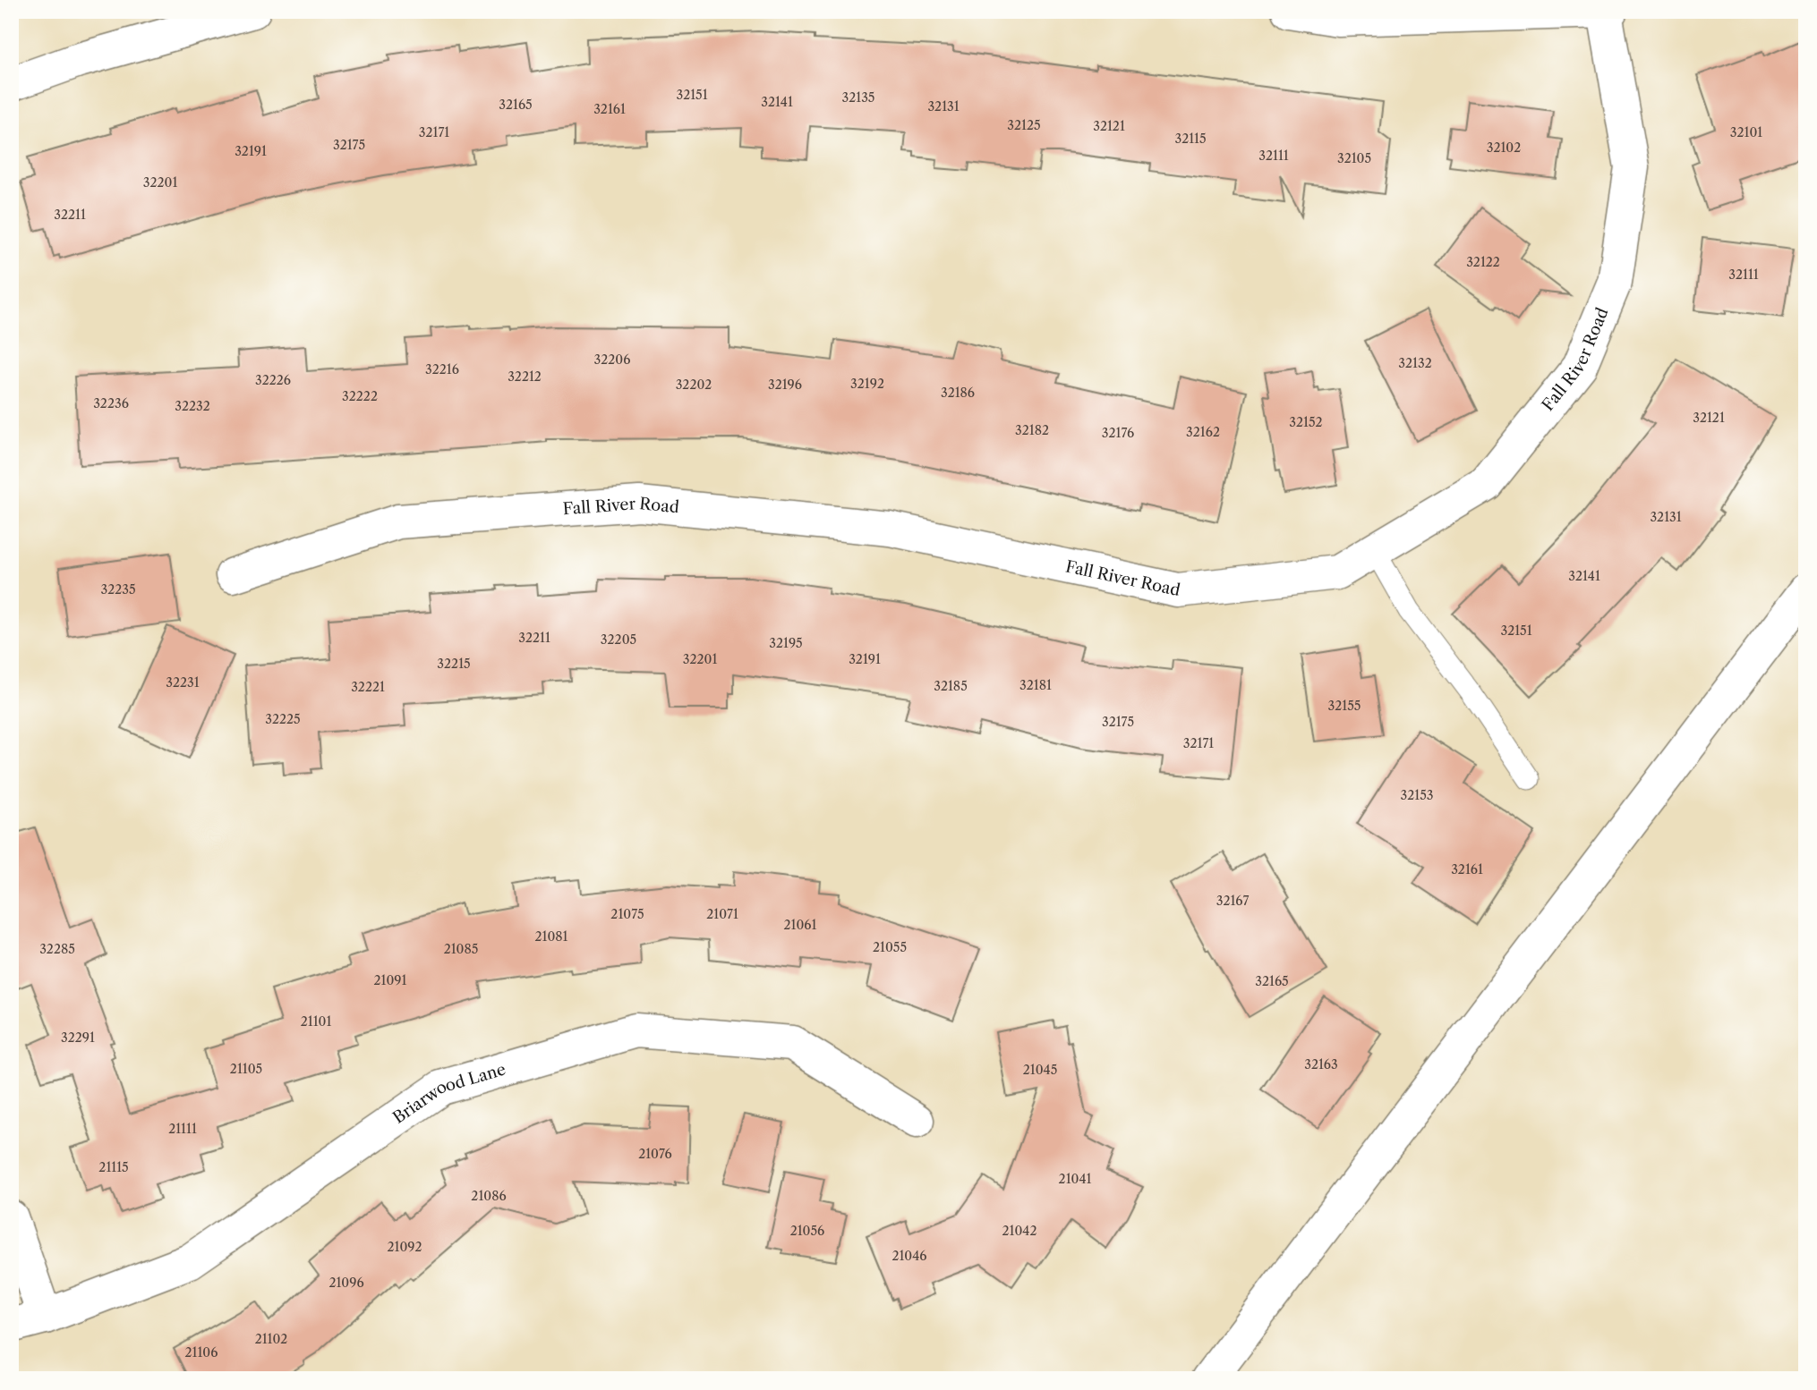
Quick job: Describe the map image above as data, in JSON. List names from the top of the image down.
{
  "streets": {
    "street": ["Fall River Road", "Briarwood Lane"]
  },
  "house_numbers": [
    "32151",
    "32135",
    "32141",
    "32165",
    "32131",
    "32161",
    "32125",
    "32121",
    "32171",
    "32101",
    "32115",
    "32175",
    "32102",
    "32191",
    "32111",
    "32105",
    "32201",
    "32211",
    "32122",
    "32111",
    "32206",
    "32132",
    "32216",
    "32212",
    "32226",
    "32192",
    "32202",
    "32196",
    "32186",
    "32222",
    "32236",
    "32232",
    "32121",
    "32152",
    "32182",
    "32162",
    "32176",
    "32131",
    "32141",
    "32235",
    "32151",
    "32211",
    "32205",
    "32195",
    "32201",
    "32191",
    "32215",
    "32231",
    "32181",
    "32185",
    "32221",
    "32155",
    "32225",
    "32175",
    "32171",
    "32153",
    "32161",
    "32167",
    "21075",
    "21071",
    "21061",
    "21081",
    "21055",
    "32285",
    "21085",
    "21091",
    "32165",
    "21101",
    "32291",
    "32163",
    "21105",
    "21045",
    "21111",
    "21076",
    "21115",
    "21041",
    "21086",
    "21056",
    "21042",
    "21092",
    "21046",
    "21096",
    "21102",
    "21106"
  ]
}
